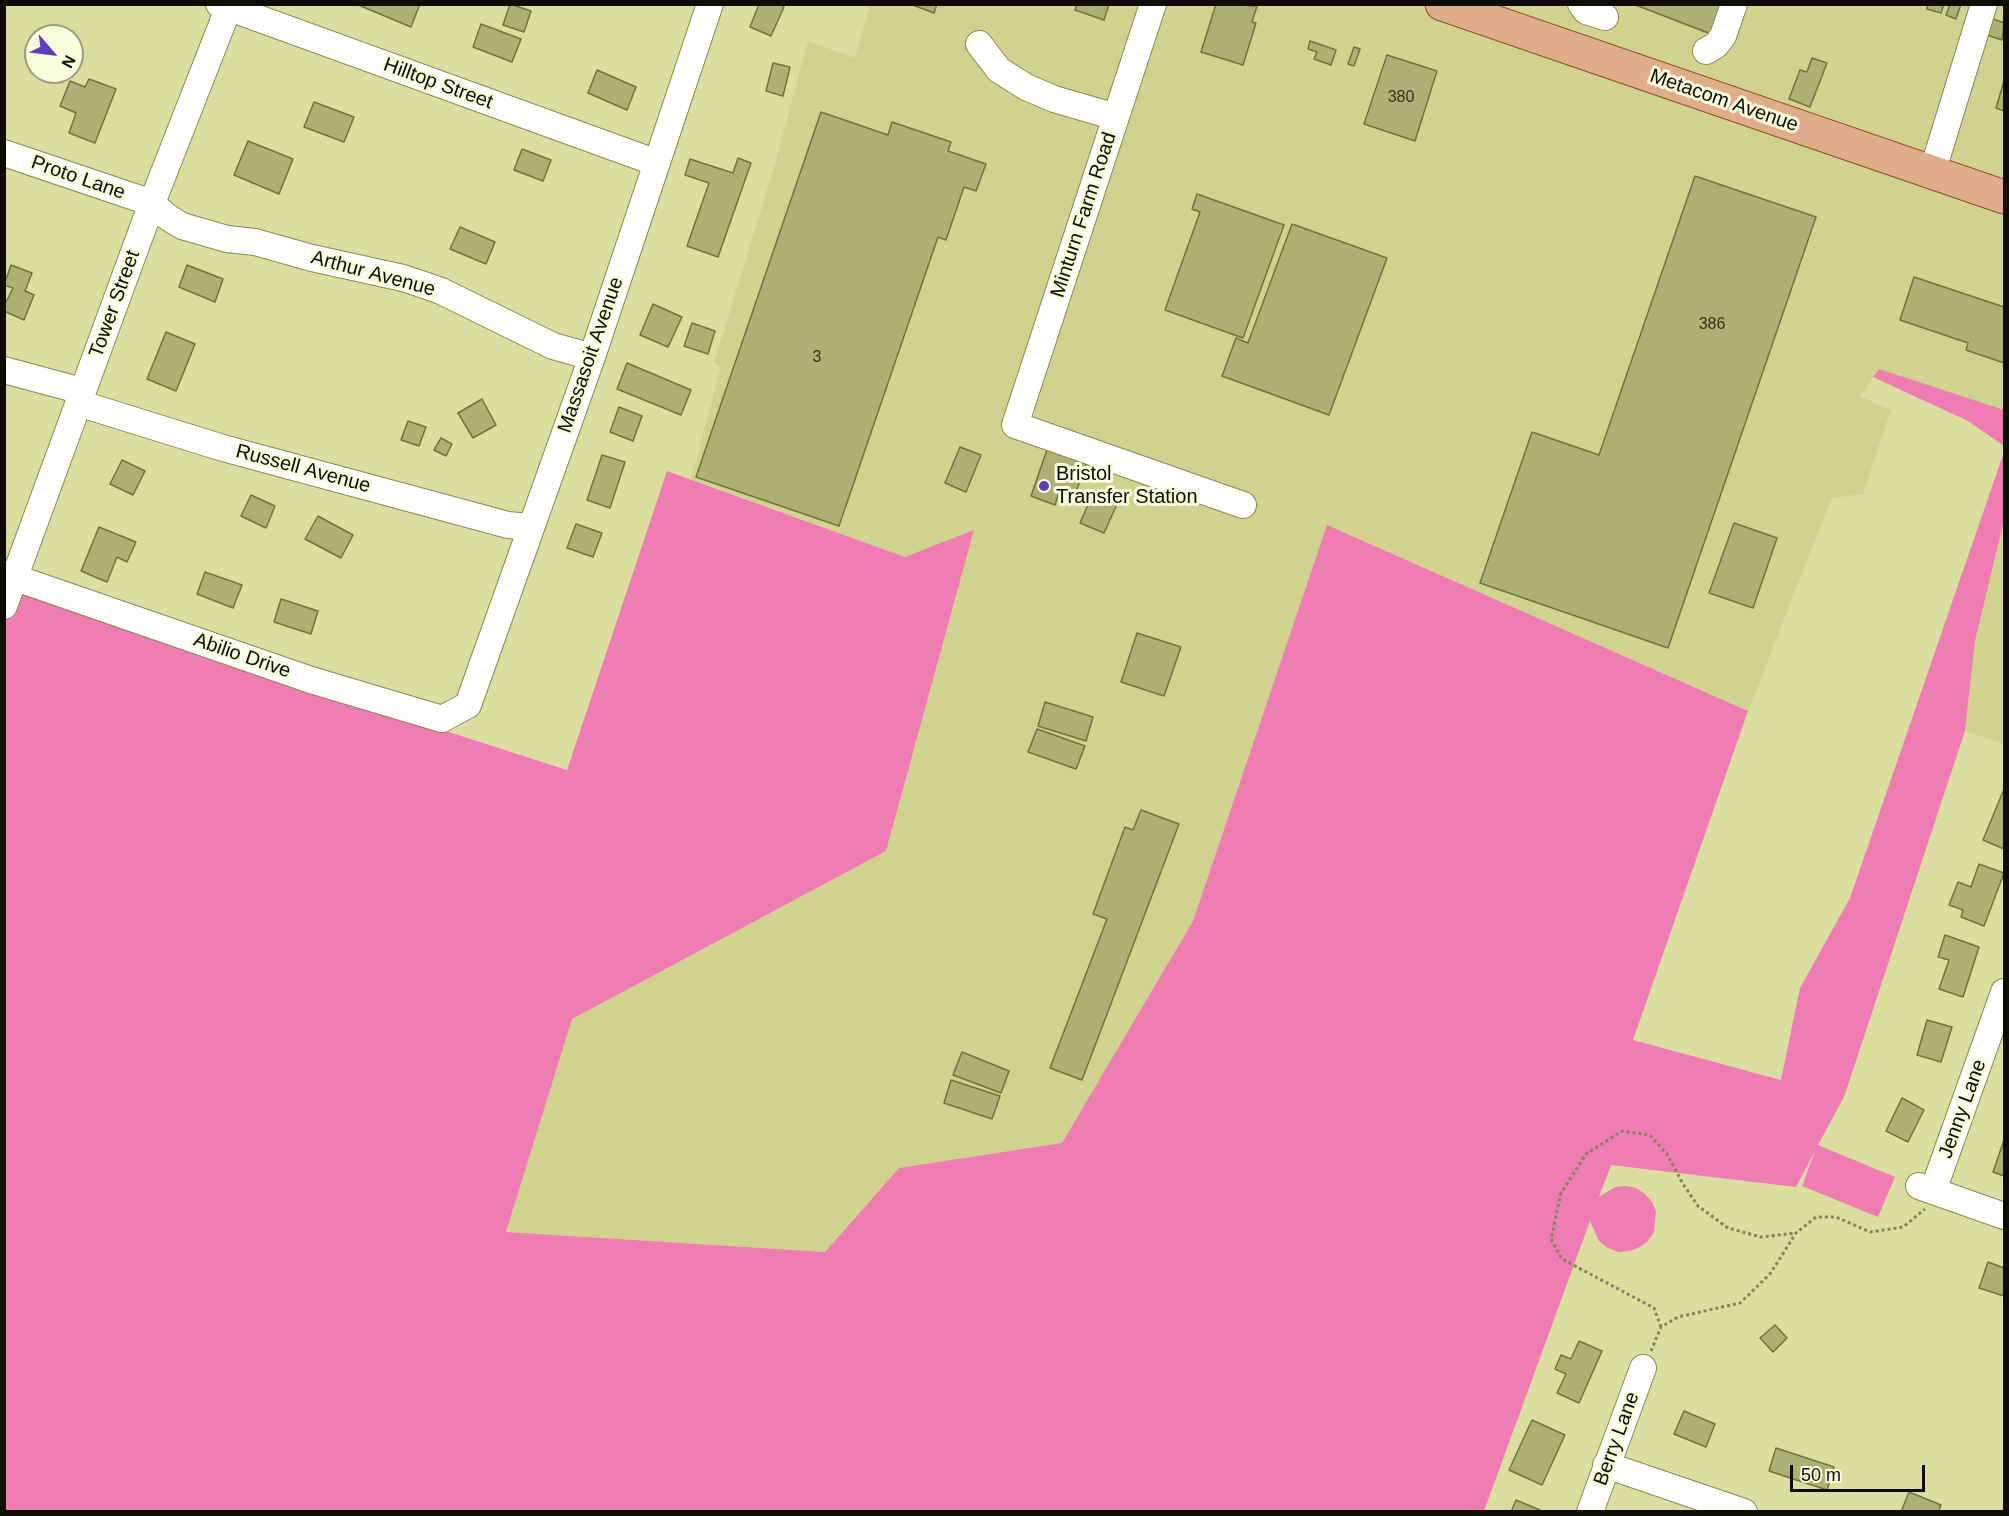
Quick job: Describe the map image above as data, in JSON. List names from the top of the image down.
{
  "streets": {
    "main road": ["Metacom Avenue"],
    "street": [
      "Hilltop Street",
      "Proto Lane",
      "Minturn Farm Road",
      "Arthur Avenue",
      "Tower Street",
      "Massasoit Avenue",
      "Russell Avenue",
      "Abilio Drive",
      "Jenny Lane",
      "Berry Lane"
    ]
  },
  "crossings": [
    ["Hilltop Street", "Tower Street"],
    ["Hilltop Street", "Massasoit Avenue"],
    ["Proto Lane", "Arthur Avenue"],
    ["Proto Lane", "Tower Street"],
    ["Arthur Avenue", "Tower Street"],
    ["Arthur Avenue", "Massasoit Avenue"],
    ["Tower Street", "Russell Avenue"],
    ["Tower Street", "Abilio Drive"],
    ["Massasoit Avenue", "Russell Avenue"],
    ["Massasoit Avenue", "Abilio Drive"]
  ],
  "places": ["Bristol Transfer Station"],
  "house_numbers": ["380", "386", "3"],
  "scale_bar": "50 m",
  "north": "bottom right"
}
